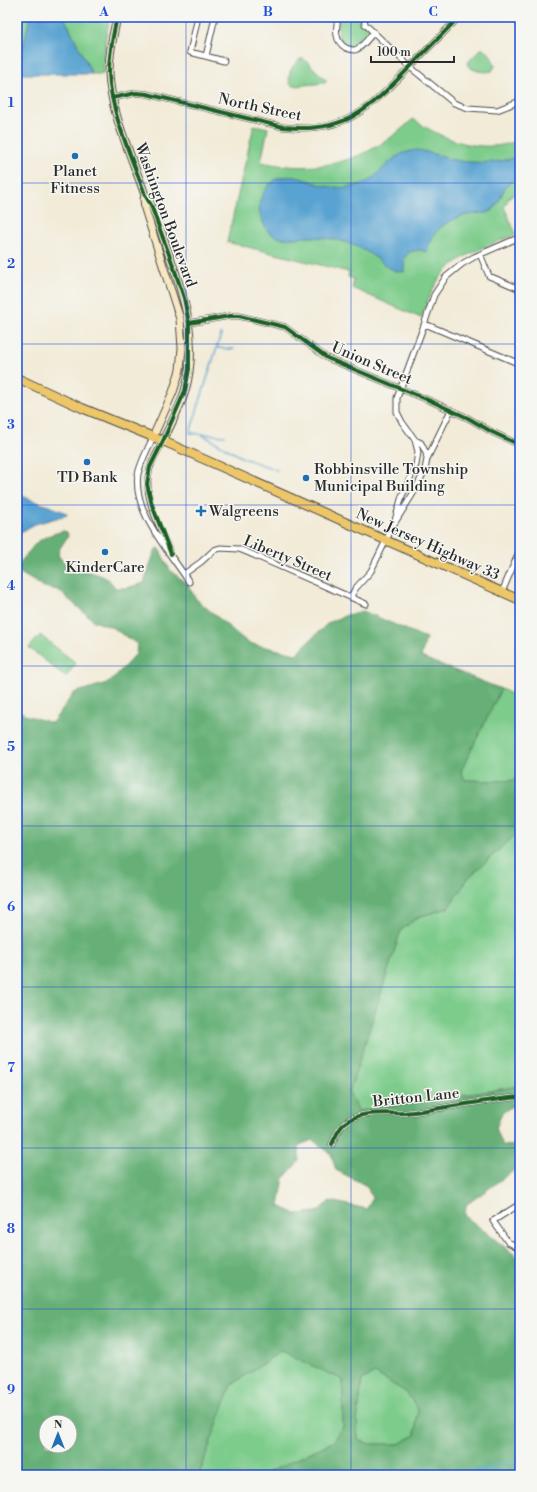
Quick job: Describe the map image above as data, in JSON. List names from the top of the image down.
{
  "streets": {
    "main road": ["New Jersey Highway 33"],
    "street": [
      "North Street",
      "Washington Boulevard",
      "Union Street",
      "Liberty Street",
      "Britton Lane"
    ]
  },
  "crossings": [
    ["North Street", "Washington Boulevard"],
    ["Washington Boulevard", "Union Street"],
    ["Washington Boulevard", "New Jersey Highway 33"],
    ["Washington Boulevard", "Liberty Street"]
  ],
  "places": {
    "other": [
      "Planet Fitness",
      "TD Bank",
      "Robbinsville Township Municipal Building",
      "KinderCare"
    ],
    "health": ["Walgreens"]
  },
  "scale_bar": "100 m",
  "north": "top",
  "grid": {
    "columns": ["A", "B", "C"],
    "rows": [
      "1",
      "2",
      "3",
      "4",
      "5",
      "6",
      "7",
      "8",
      "9"
    ]
  }
}
